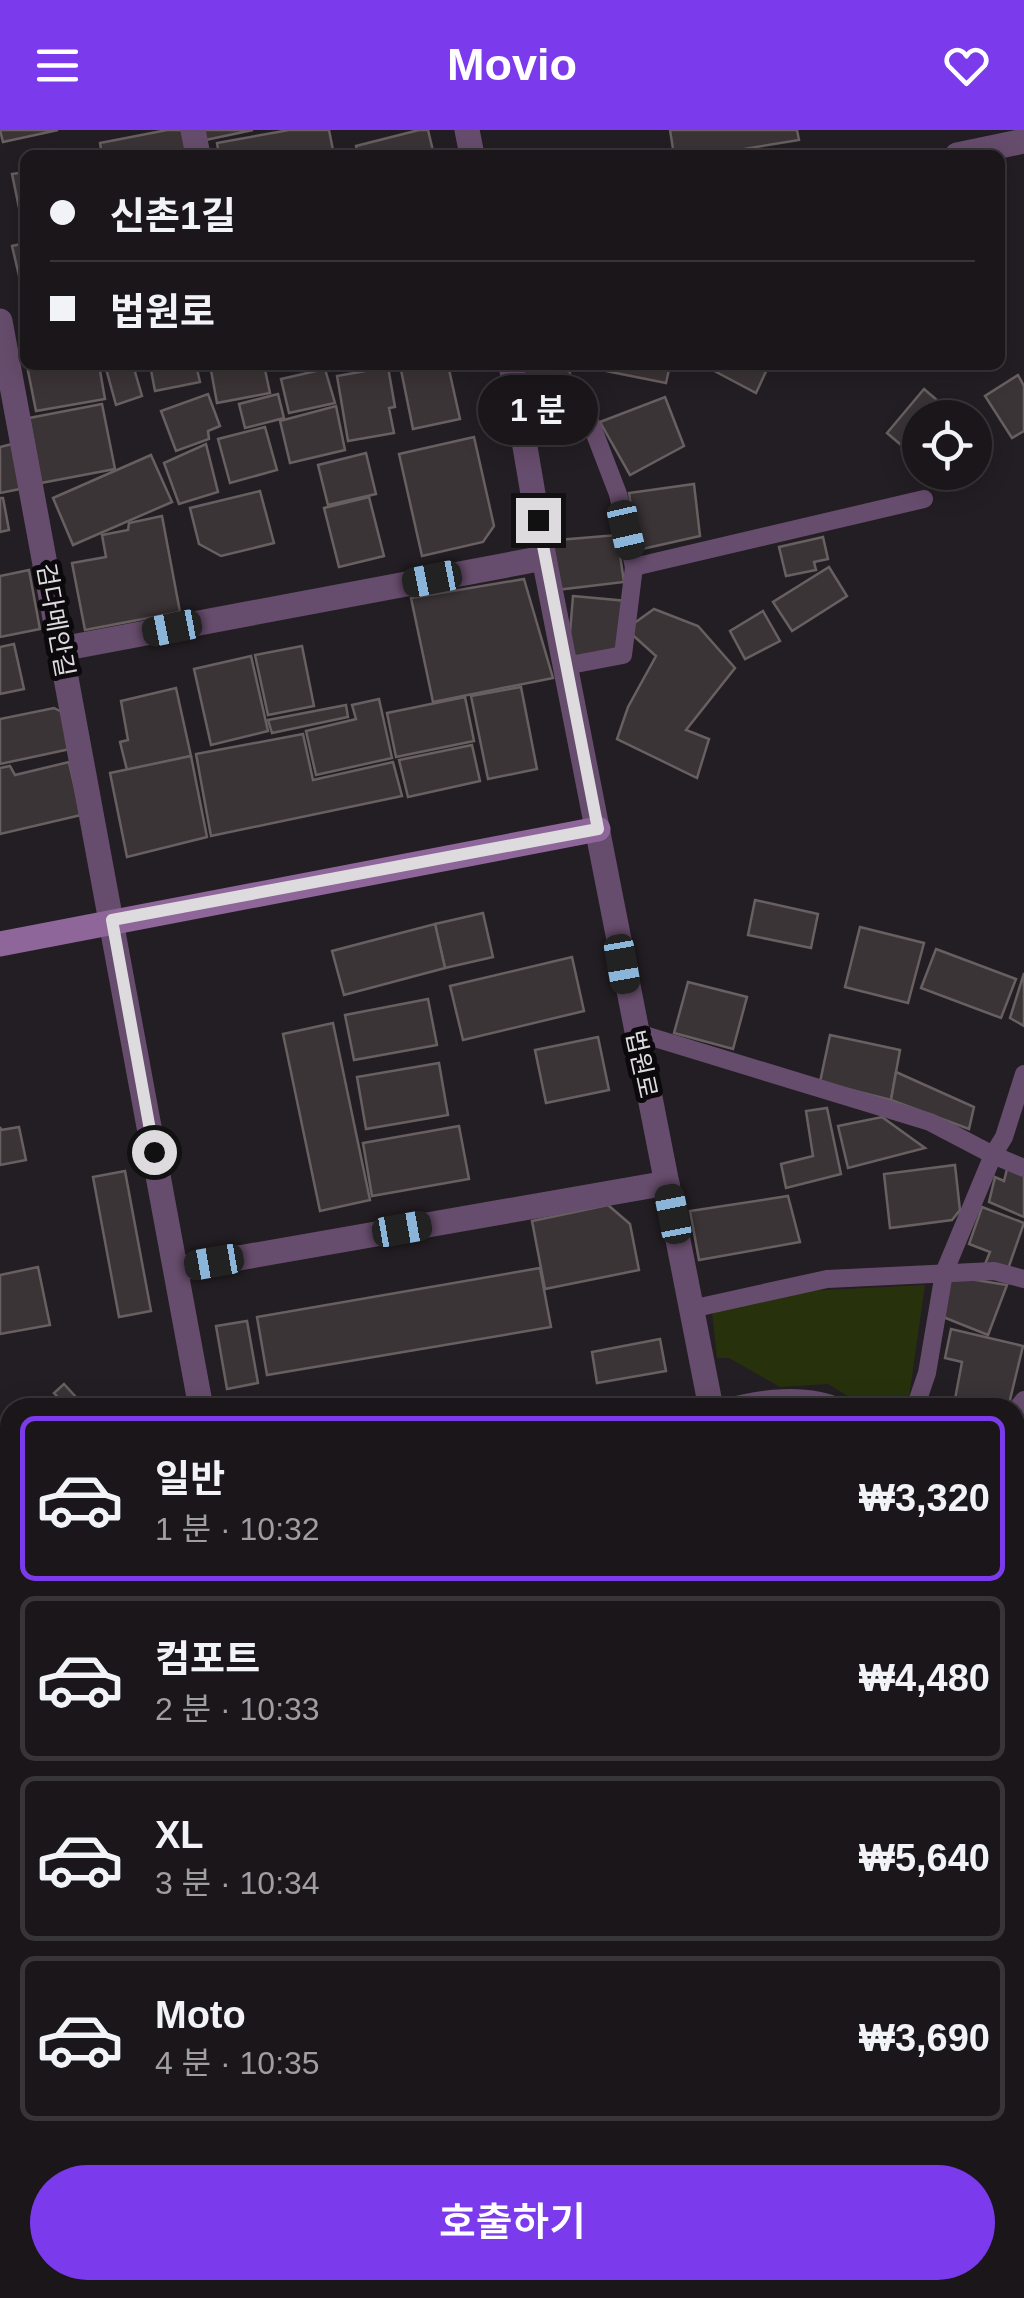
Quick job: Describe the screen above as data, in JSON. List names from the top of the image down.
{
  "streets": {
    "street": ["검다메안길", "법원로"]
  },
  "page": {
    "header": "Movio",
    "banner": ["신촌1길", "법원로"],
    "bubble": "1 분",
    "list": [
      {
        "name": "일반",
        "note": "1 분 · 10:32",
        "value": "₩3,320"
      },
      {
        "name": "컴포트",
        "note": "2 분 · 10:33",
        "value": "₩4,480"
      },
      {
        "name": "XL",
        "note": "3 분 · 10:34",
        "value": "₩5,640"
      },
      {
        "name": "Moto",
        "note": "4 분 · 10:35",
        "value": "₩3,690"
      }
    ],
    "buttons": "호출하기"
  }
}
